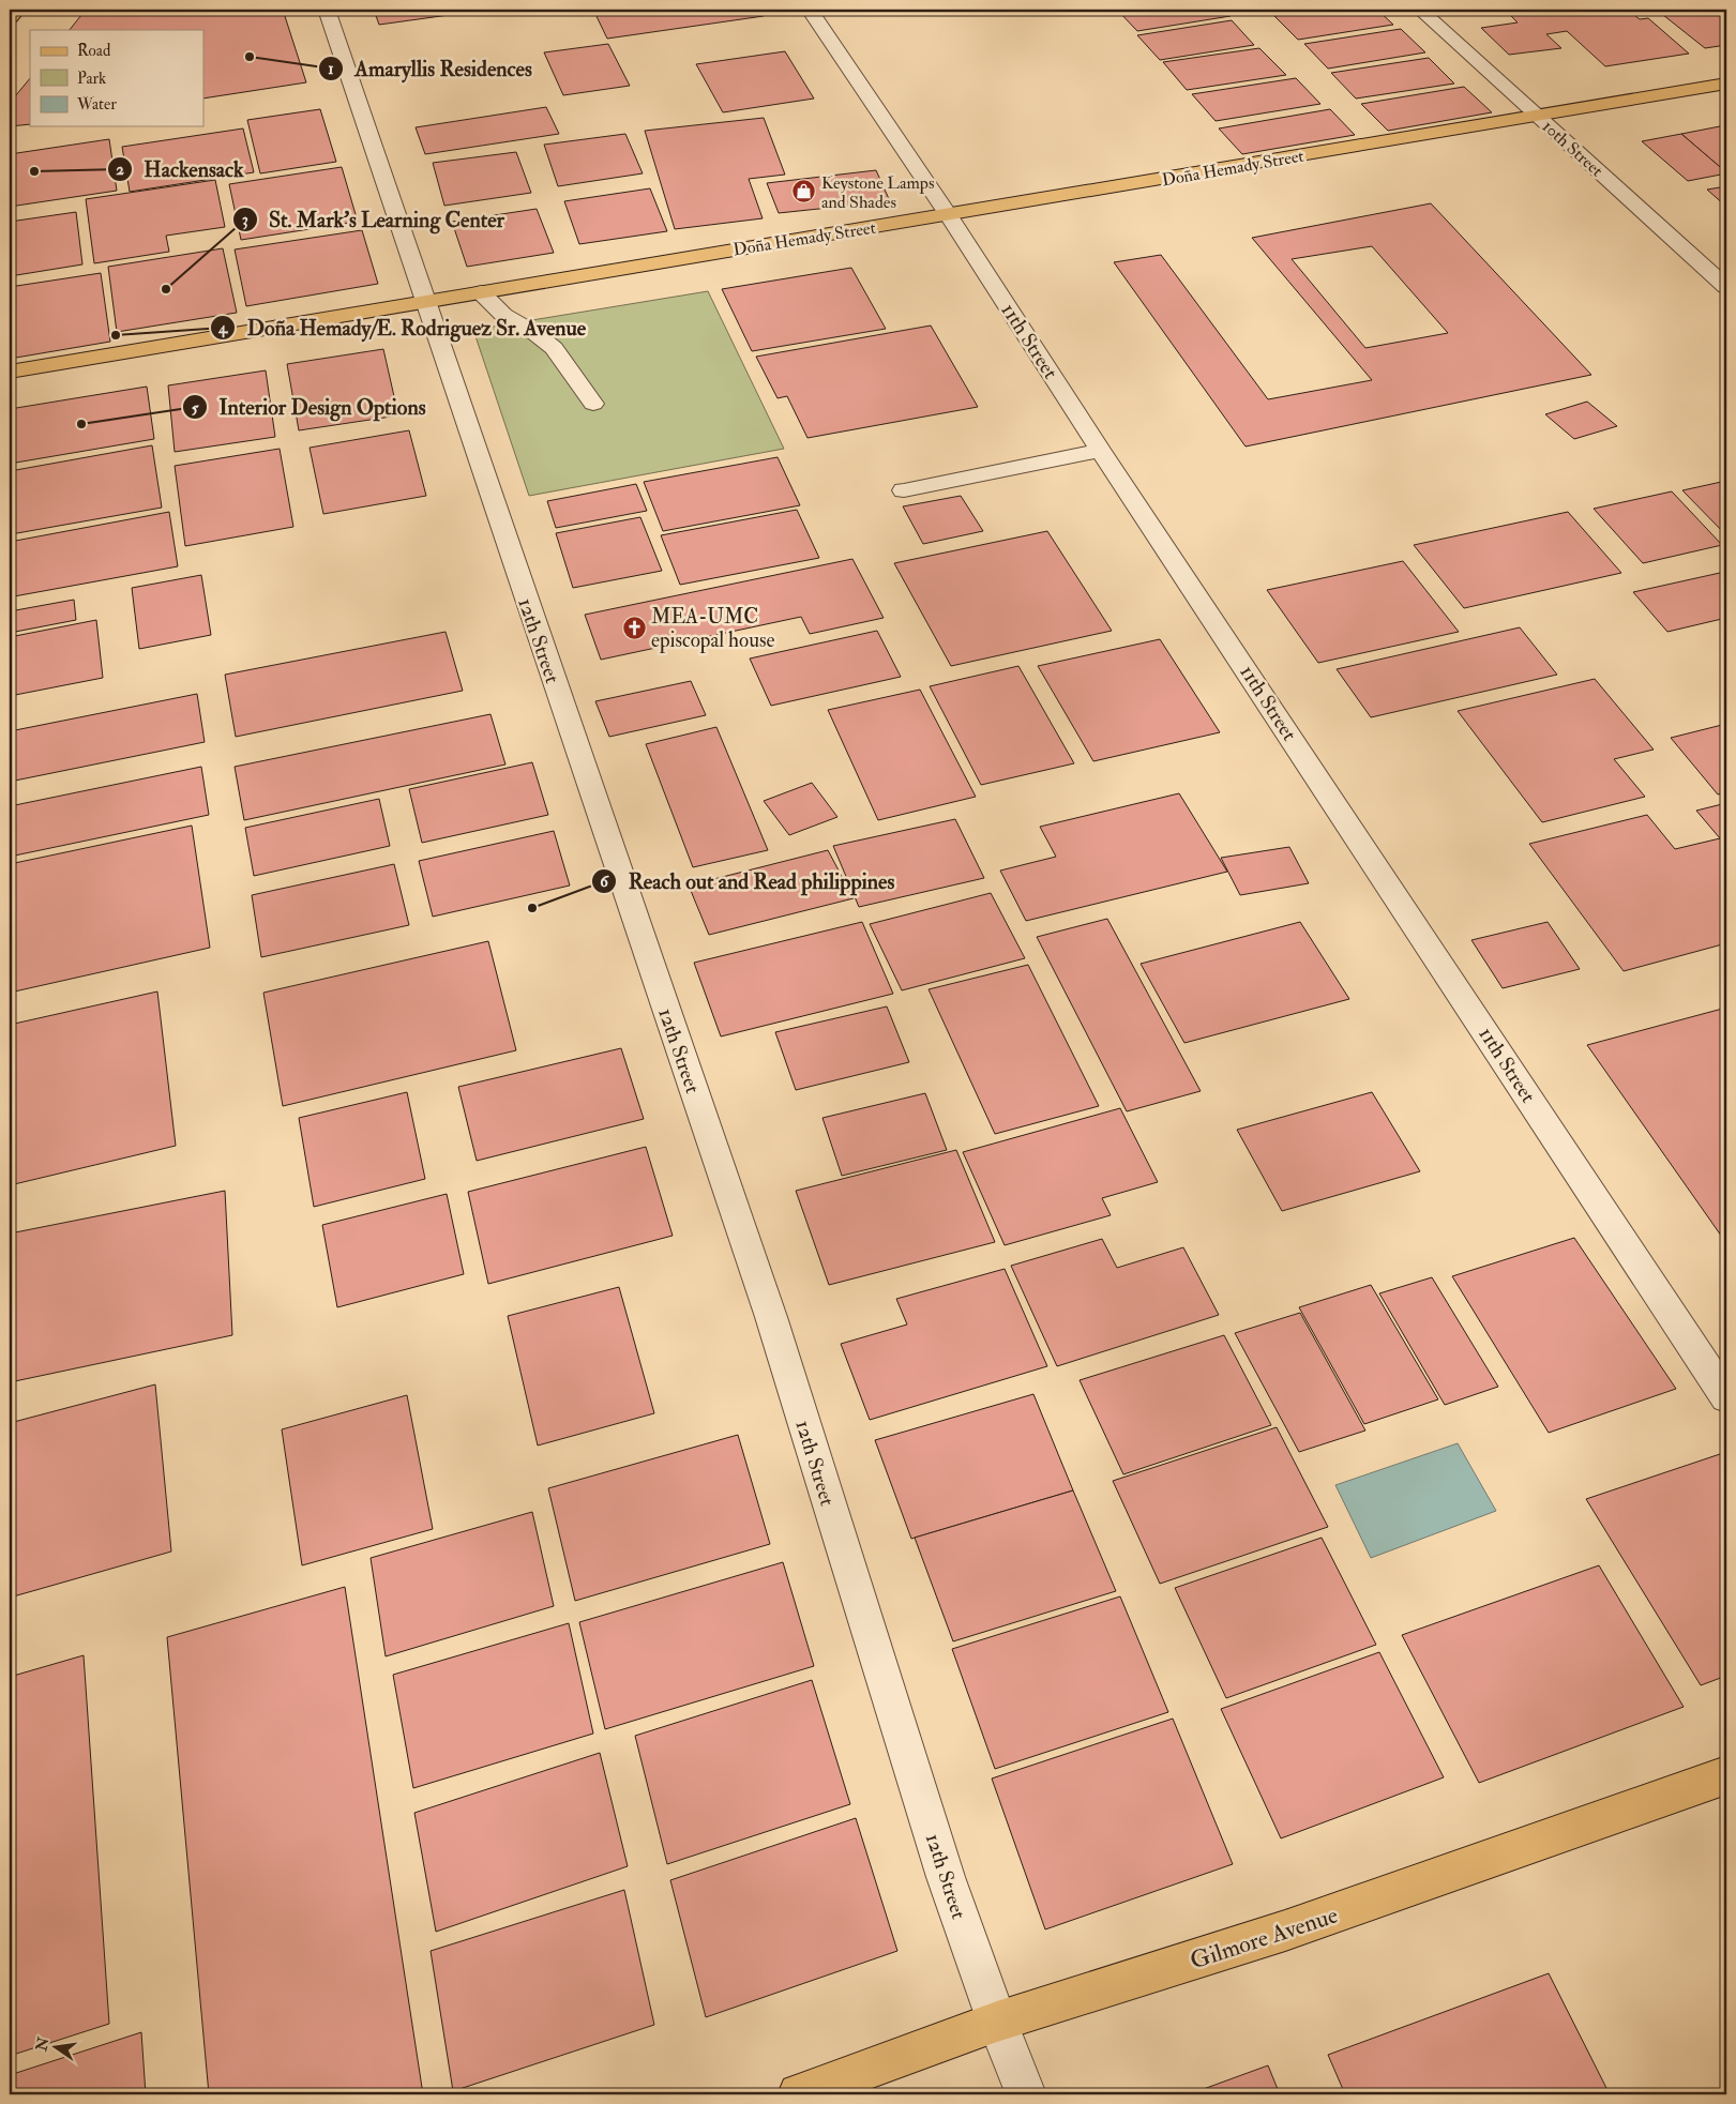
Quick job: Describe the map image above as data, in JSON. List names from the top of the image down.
{
  "streets": {
    "main road": ["Doña Hemady Street", "Gilmore Avenue"],
    "street": ["10th Street", "11th Street", "12th Street"]
  },
  "crossings": [
    ["10th Street", "Doña Hemady Street"],
    ["Doña Hemady Street", "11th Street"],
    ["Doña Hemady Street", "12th Street"],
    ["12th Street", "Gilmore Avenue"]
  ],
  "places": {
    "other": [
      "Amaryllis Residences",
      "Hackensack",
      "St. Mark's Learning Center",
      "Doña Hemady/E. Rodriguez Sr. Avenue",
      "Interior Design Options",
      "Reach out and Read philippines"
    ],
    "shop": ["Keystone Lamps and Shades"],
    "church": ["MEA-UMC episcopal house"]
  },
  "legend": ["Road", "Park", "Water"],
  "north": "left"
}
